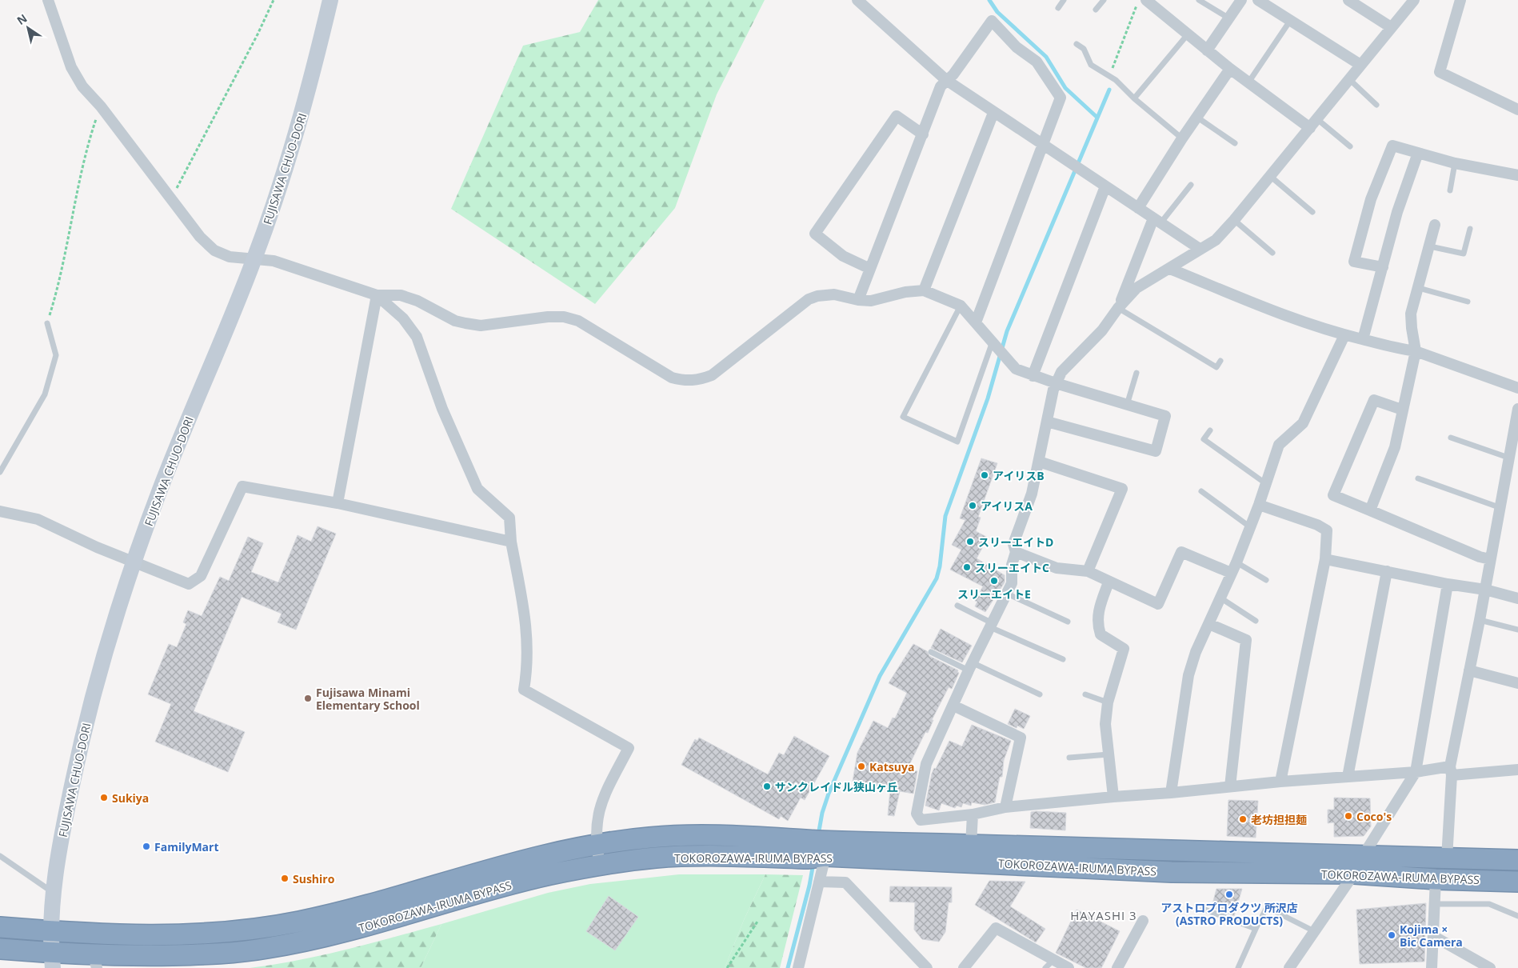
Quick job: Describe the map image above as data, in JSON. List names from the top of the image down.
{
  "streets": {
    "highway": ["TOKOROZAWA-IRUMA BYPASS"],
    "street": ["FUJISAWA CHUO-DORI"]
  },
  "crossings": [
    ["FUJISAWA CHUO-DORI", "TOKOROZAWA-IRUMA BYPASS"]
  ],
  "districts": ["HAYASHI 3"],
  "places": [
    "アイリスB",
    "アイリスA",
    "スリーエイトD",
    "スリーエイトC",
    "スリーエイトE",
    "Fujisawa Minami Elementary School",
    "Katsuya",
    "サンクレイドル狭山ヶ丘",
    "Sukiya",
    "Coco's",
    "老坊担担麺",
    "FamilyMart",
    "Sushiro",
    "アストロプロダクツ 所沢店 (ASTRO PRODUCTS)",
    "Kojima × Bic Camera"
  ],
  "north": "top left"
}
